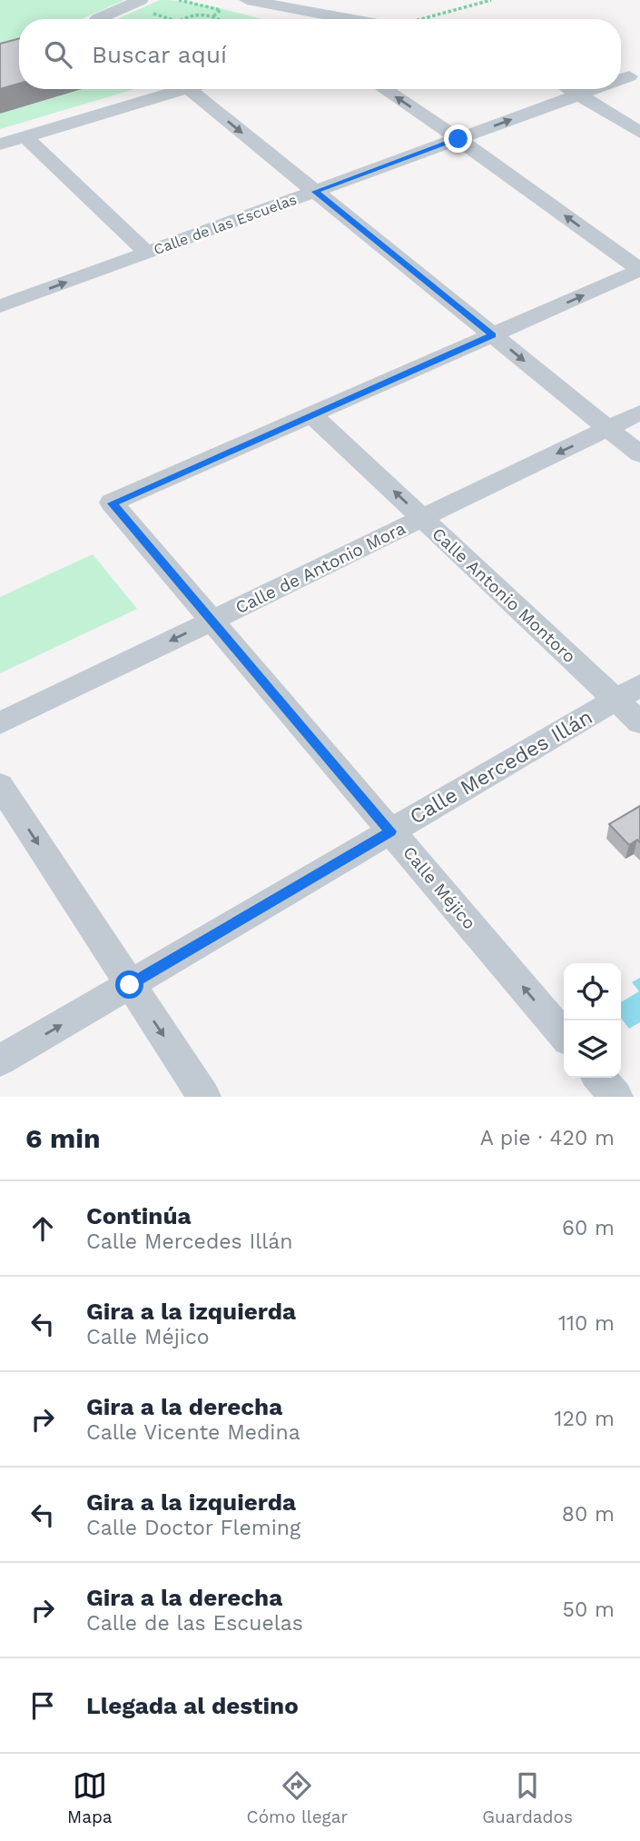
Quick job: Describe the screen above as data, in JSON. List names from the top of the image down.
{
  "streets": {
    "street": [
      "Calle de las Escuelas",
      "Calle de Antonio Mora",
      "Calle Antonio Montoro",
      "Calle Mercedes Illán",
      "Calle Méjico"
    ]
  },
  "crossings": [
    ["Calle de Antonio Mora", "Calle Antonio Montoro"],
    ["Calle de Antonio Mora", "Calle Méjico"],
    ["Calle Antonio Montoro", "Calle Mercedes Illán"],
    ["Calle Antonio Montoro", "Calle Méjico"],
    ["Calle Mercedes Illán", "Calle Méjico"]
  ],
  "page": {
    "search": "Buscar aquí",
    "heading": ["6 min", "A pie · 420 m"],
    "list": [
      ["Continúa", "Calle Mercedes Illán", "60 m"],
      ["Gira a la izquierda", "Calle Méjico", "110 m"],
      ["Gira a la derecha", "Calle Vicente Medina", "120 m"],
      ["Gira a la izquierda", "Calle Doctor Fleming", "80 m"],
      ["Gira a la derecha", "Calle de las Escuelas", "50 m"],
      "Llegada al destino"
    ],
    "nav": ["Mapa", "Cómo llegar", "Guardados"]
  }
}
